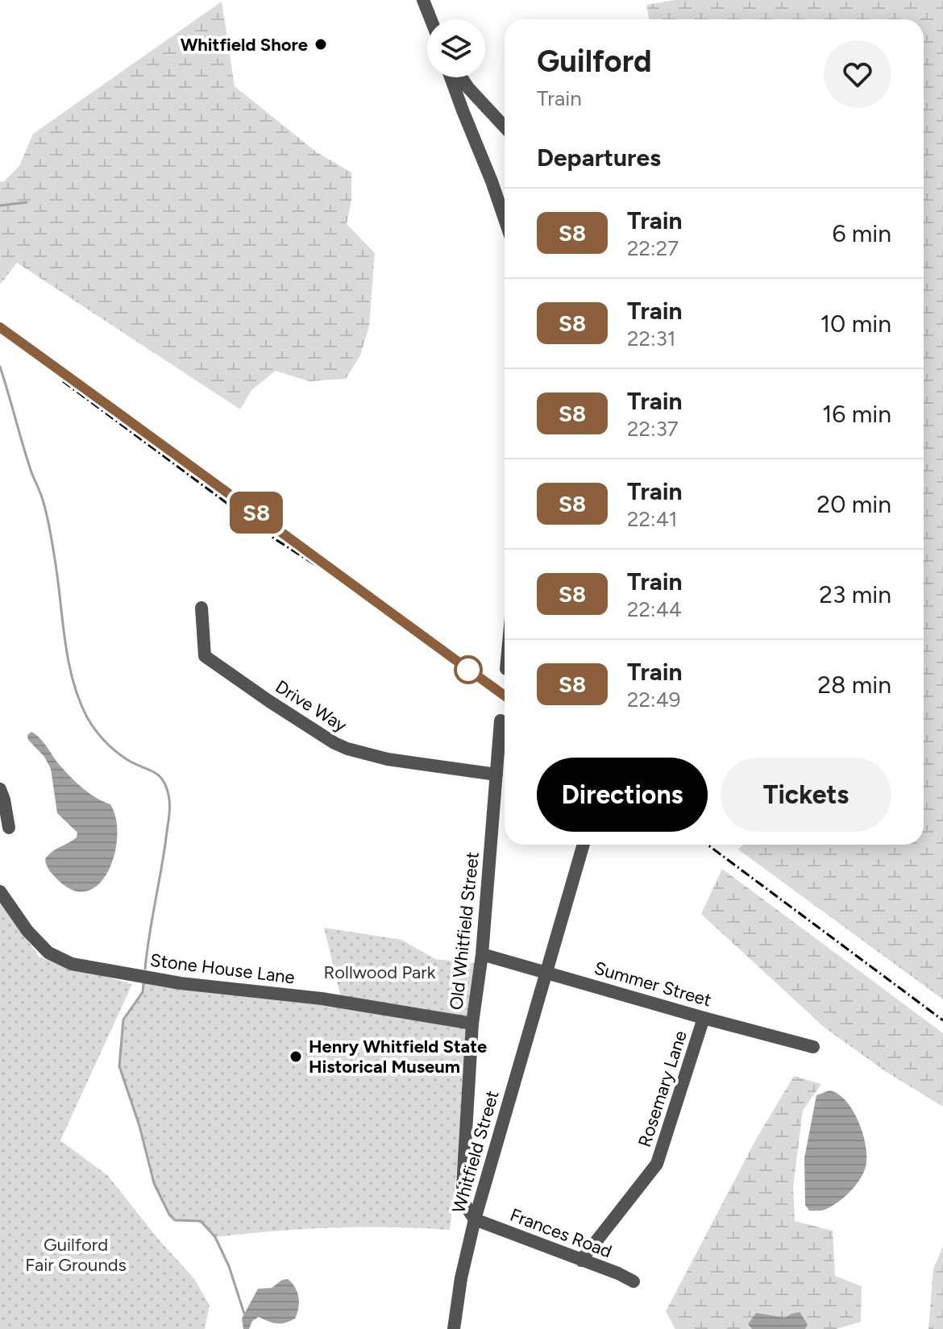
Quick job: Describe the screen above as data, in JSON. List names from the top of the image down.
{
  "streets": {
    "street": [
      "Drive Way",
      "Old Whitfield Street",
      "Stone House Lane",
      "Summer Street",
      "Rosemary Lane",
      "Whitfield Street",
      "Frances Road"
    ]
  },
  "crossings": [
    ["Drive Way", "Old Whitfield Street"],
    ["Old Whitfield Street", "Stone House Lane"],
    ["Old Whitfield Street", "Summer Street"],
    ["Old Whitfield Street", "Whitfield Street"],
    ["Old Whitfield Street", "Frances Road"],
    ["Summer Street", "Rosemary Lane"],
    ["Summer Street", "Whitfield Street"],
    ["Rosemary Lane", "Frances Road"],
    ["Whitfield Street", "Frances Road"]
  ],
  "parks": ["Rollwood Park", "Guilford Fair Grounds"],
  "places": ["Whitfield Shore", "Henry Whitfield State Historical Museum"],
  "page": {
    "on_map": "S8",
    "heading": [
      ["Guilford", "Train"],
      "Departures"
    ],
    "list": [
      {
        "mark": "S8",
        "name": "Train",
        "note": "22:27",
        "value": "6 min"
      },
      {
        "mark": "S8",
        "name": "Train",
        "note": "22:31",
        "value": "10 min"
      },
      {
        "mark": "S8",
        "name": "Train",
        "note": "22:37",
        "value": "16 min"
      },
      {
        "mark": "S8",
        "name": "Train",
        "note": "22:41",
        "value": "20 min"
      },
      {
        "mark": "S8",
        "name": "Train",
        "note": "22:44",
        "value": "23 min"
      },
      {
        "mark": "S8",
        "name": "Train",
        "note": "22:49",
        "value": "28 min"
      }
    ],
    "buttons": ["Directions", "Tickets"]
  }
}
